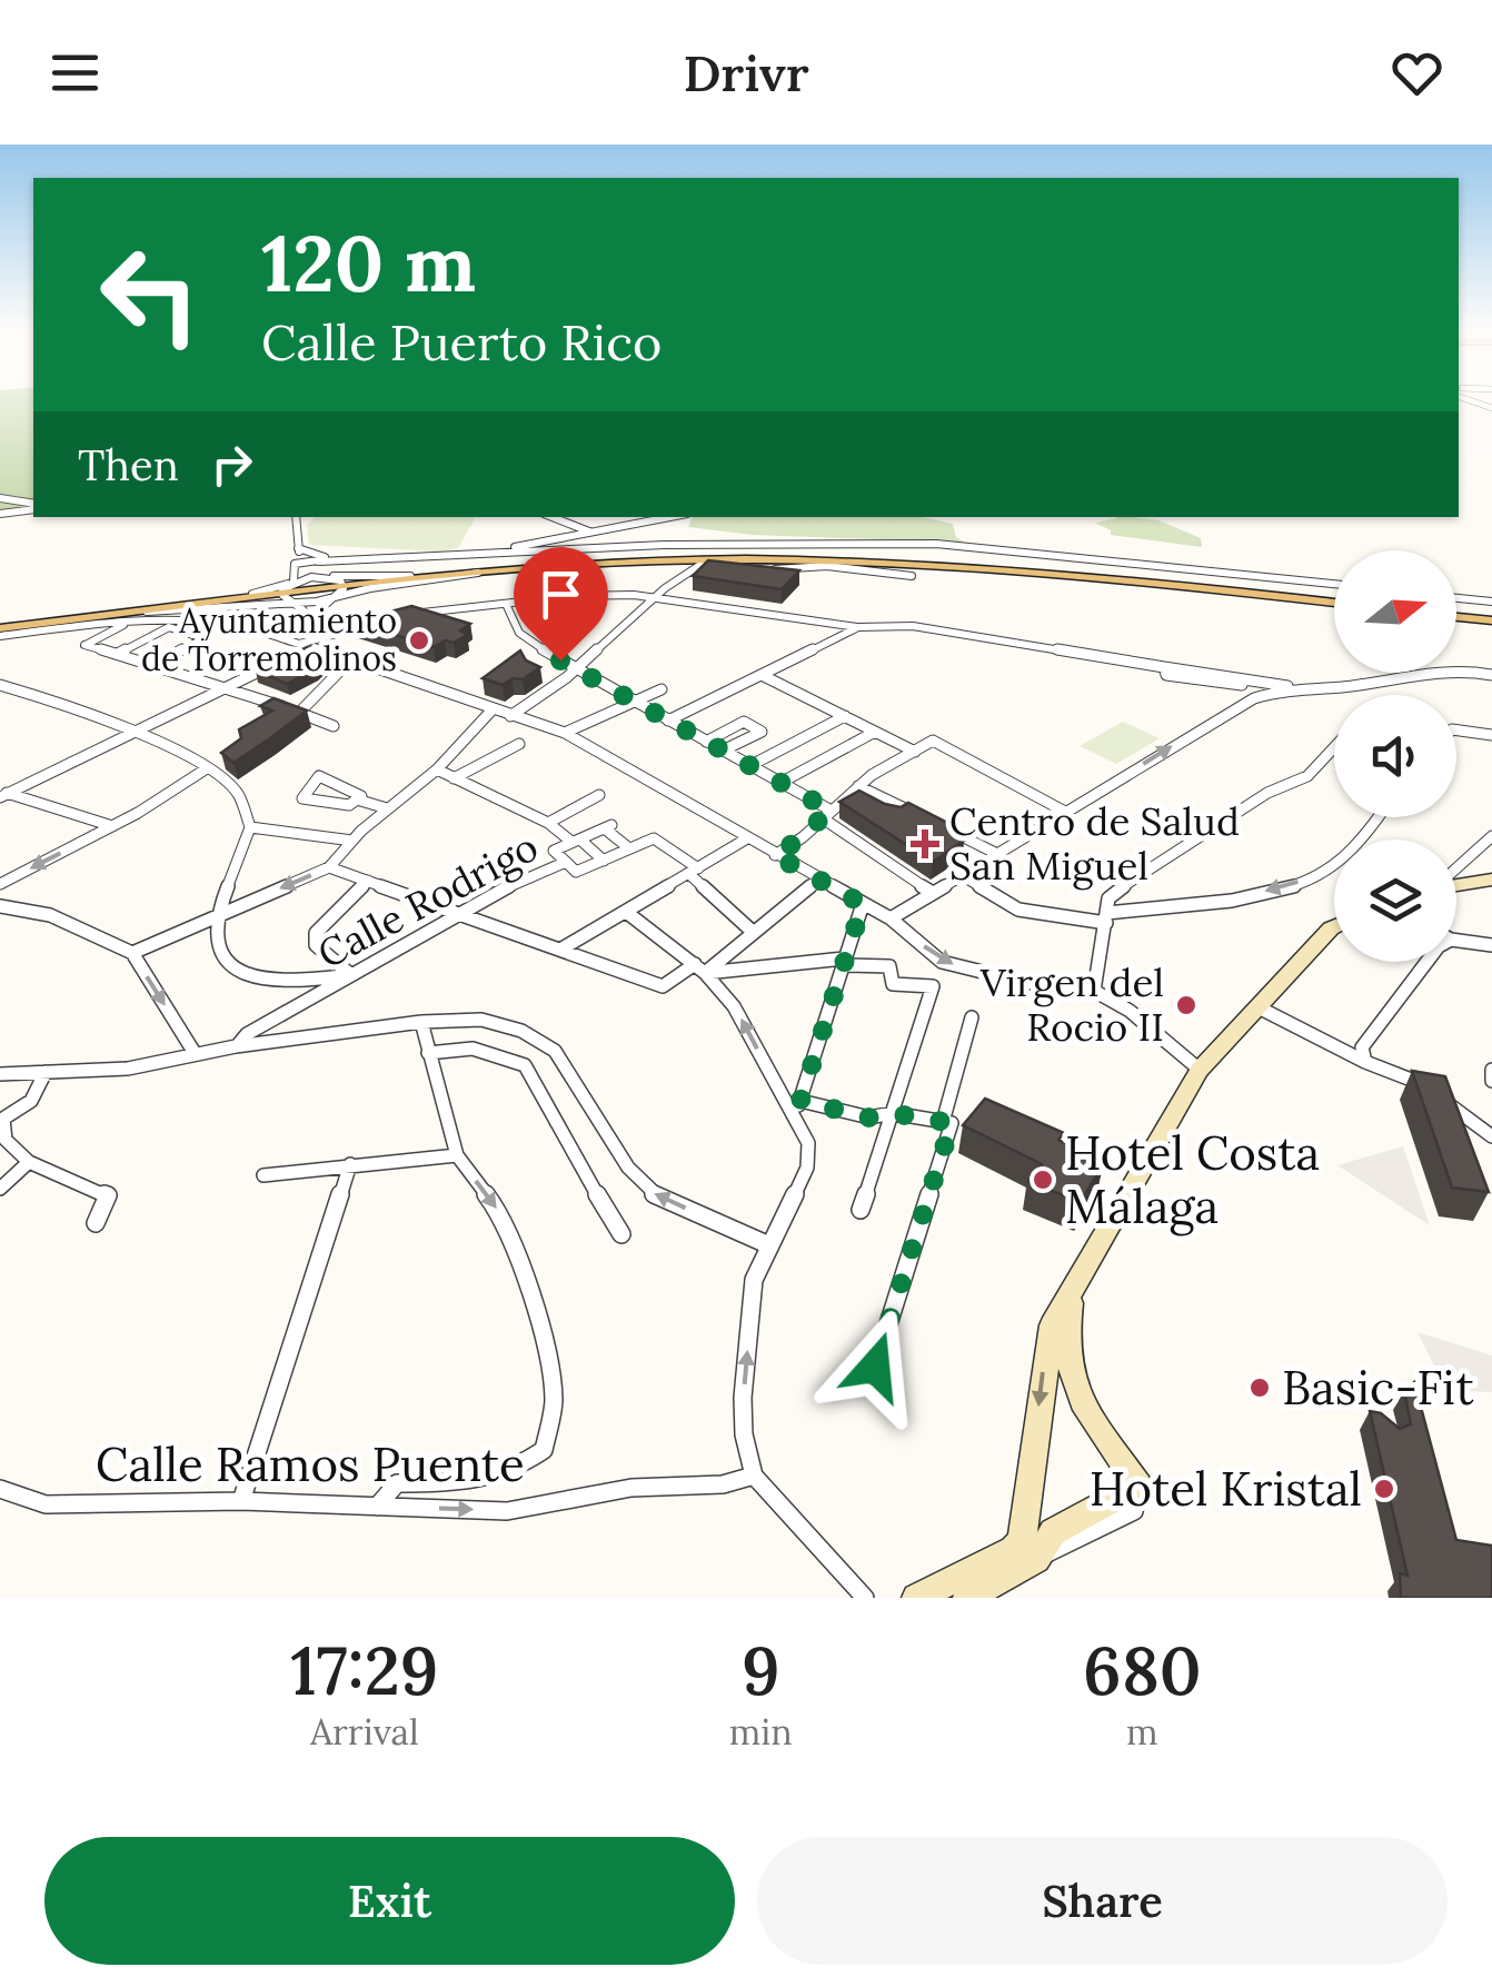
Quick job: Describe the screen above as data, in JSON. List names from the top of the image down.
{
  "streets": {
    "street": ["Calle Rodrigo", "Calle Ramos Puente"]
  },
  "one_way": ["Calle Ramos Puente"],
  "places": {
    "other": [
      "Ayuntamiento de Torremolinos",
      "Virgen del Rocio II",
      "Hotel Costa Málaga",
      "Basic-Fit",
      "Hotel Kristal"
    ],
    "health": ["Centro de Salud San Miguel"]
  },
  "north": "right",
  "page": {
    "header": "Drivr",
    "turn": ["120 m", "Calle Puerto Rico"],
    "then": "Then",
    "eta": [
      "17:29",
      "Arrival",
      "9",
      "min",
      "680",
      "m"
    ],
    "buttons": ["Exit", "Share"]
  }
}
